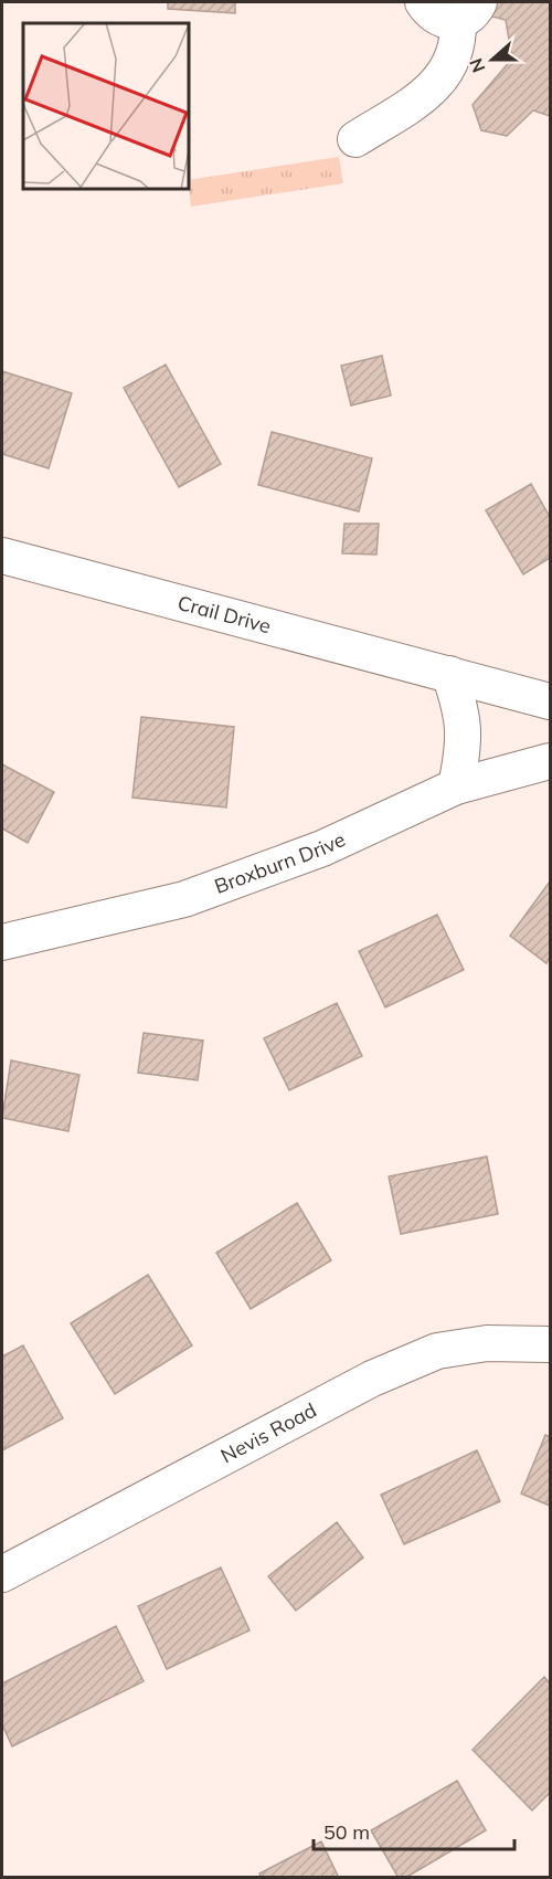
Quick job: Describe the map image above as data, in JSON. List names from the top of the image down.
{
  "streets": {
    "street": ["Crail Drive", "Broxburn Drive", "Nevis Road"]
  },
  "scale_bar": "50 m",
  "north": "left"
}
